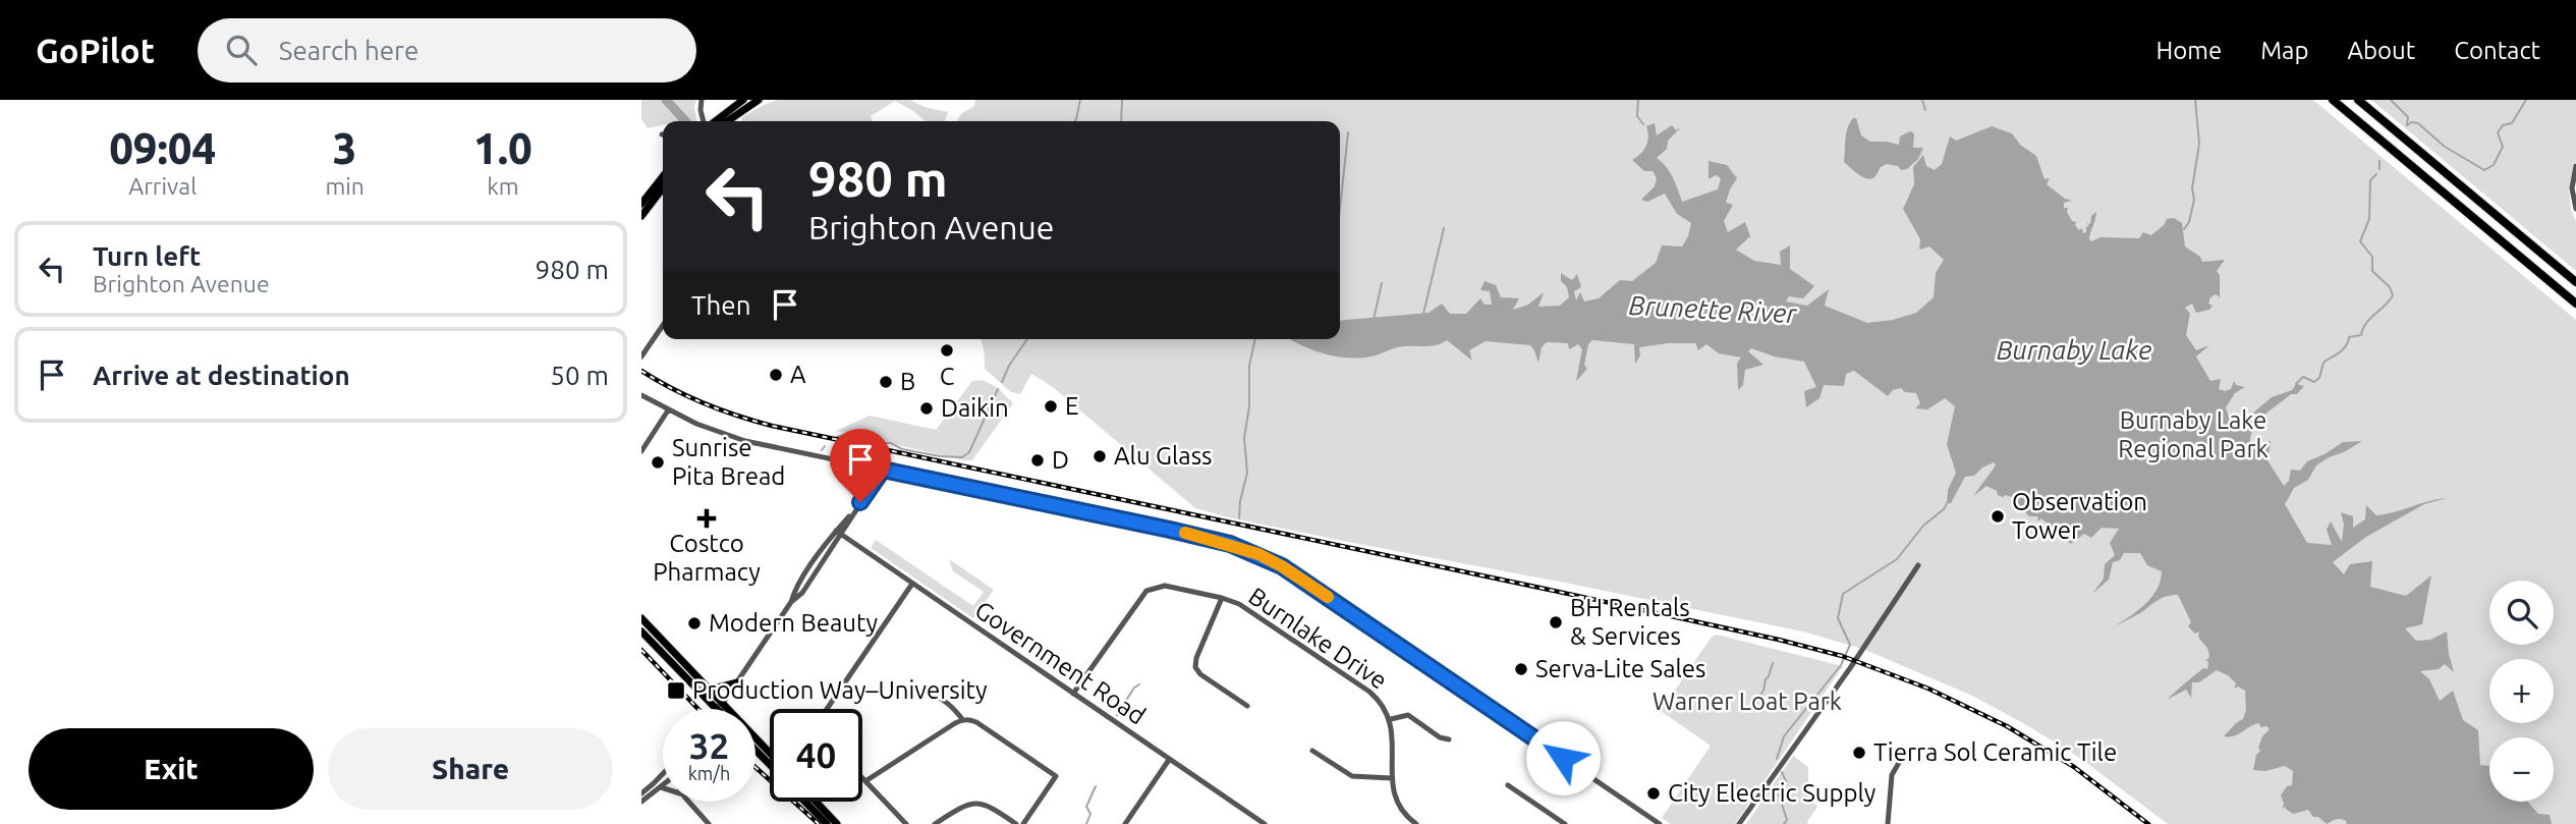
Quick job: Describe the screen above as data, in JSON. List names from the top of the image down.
{
  "streets": {
    "street": ["Burnlake Drive", "Government Road"]
  },
  "crossings": [
    ["Burnlake Drive", "Government Road"]
  ],
  "water": ["Brunette River", "Burnaby Lake"],
  "parks": ["Burnaby Lake Regional Park", "Warner Loat Park"],
  "places": {
    "other": [
      "C",
      "A",
      "B",
      "E",
      "Daikin",
      "Alu Glass",
      "D",
      "Sunrise Pita Bread",
      "Observation Tower",
      "BH Rentals & Services",
      "Modern Beauty",
      "Serva-Lite Sales",
      "Tierra Sol Ceramic Tile",
      "City Electric Supply"
    ],
    "health": ["Costco Pharmacy"],
    "transit": ["Production Way–University"]
  },
  "page": {
    "header": "GoPilot",
    "search": "Search here",
    "nav": [
      "Home",
      "Map",
      "About",
      "Contact"
    ],
    "eta": [
      "09:04",
      "Arrival",
      "3",
      "min",
      "1.0",
      "km"
    ],
    "turn": ["980 m", "Brighton Avenue"],
    "list": [
      {
        "name": "Turn left",
        "note": "Brighton Avenue",
        "value": "980 m"
      },
      {
        "name": "Arrive at destination",
        "value": "50 m"
      }
    ],
    "then": "Then",
    "map_buttons": ["+", "−"],
    "speed": "32 km/h",
    "limit": "40",
    "buttons": ["Exit", "Share"]
  }
}
